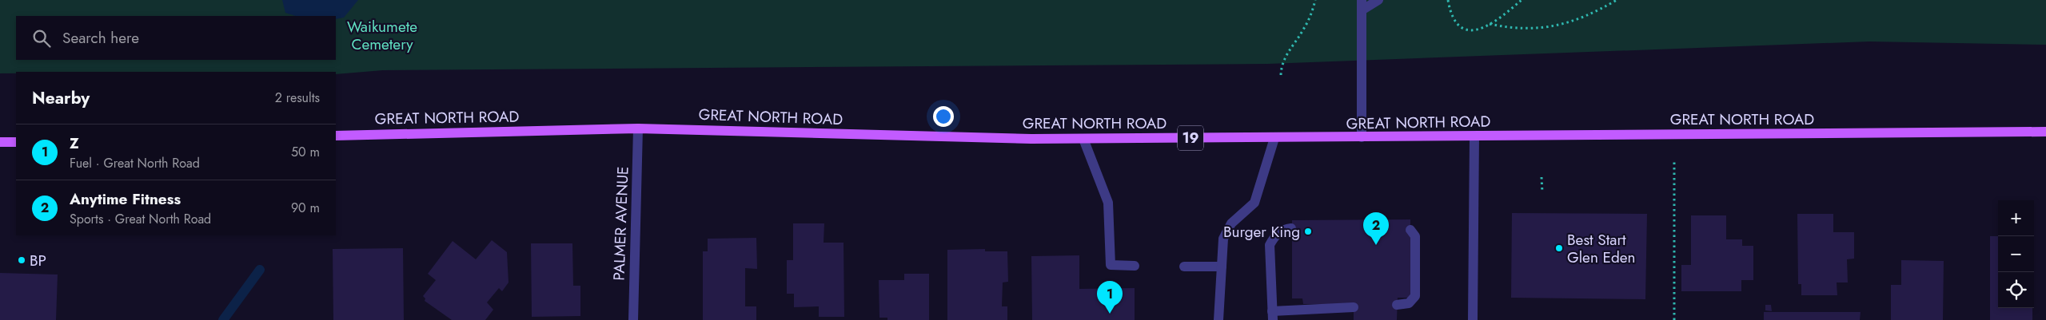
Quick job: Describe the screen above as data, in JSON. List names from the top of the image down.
{
  "streets": {
    "main road": ["GREAT NORTH ROAD", "19"],
    "street": ["PALMER AVENUE"]
  },
  "crossings": [
    ["GREAT NORTH ROAD", "PALMER AVENUE"]
  ],
  "parks": ["Waikumete Cemetery"],
  "places": ["Burger King", "Best Start Glen Eden", "BP"],
  "page": {
    "search": "Search here",
    "heading": ["Nearby", "2 results"],
    "list": [
      {
        "mark": "1",
        "name": "Z",
        "note": "Fuel · Great North Road",
        "value": "50 m"
      },
      {
        "mark": "2",
        "name": "Anytime Fitness",
        "note": "Sports · Great North Road",
        "value": "90 m"
      }
    ],
    "map_buttons": ["+", "−"],
    "pins": ["2", "1"]
  }
}
